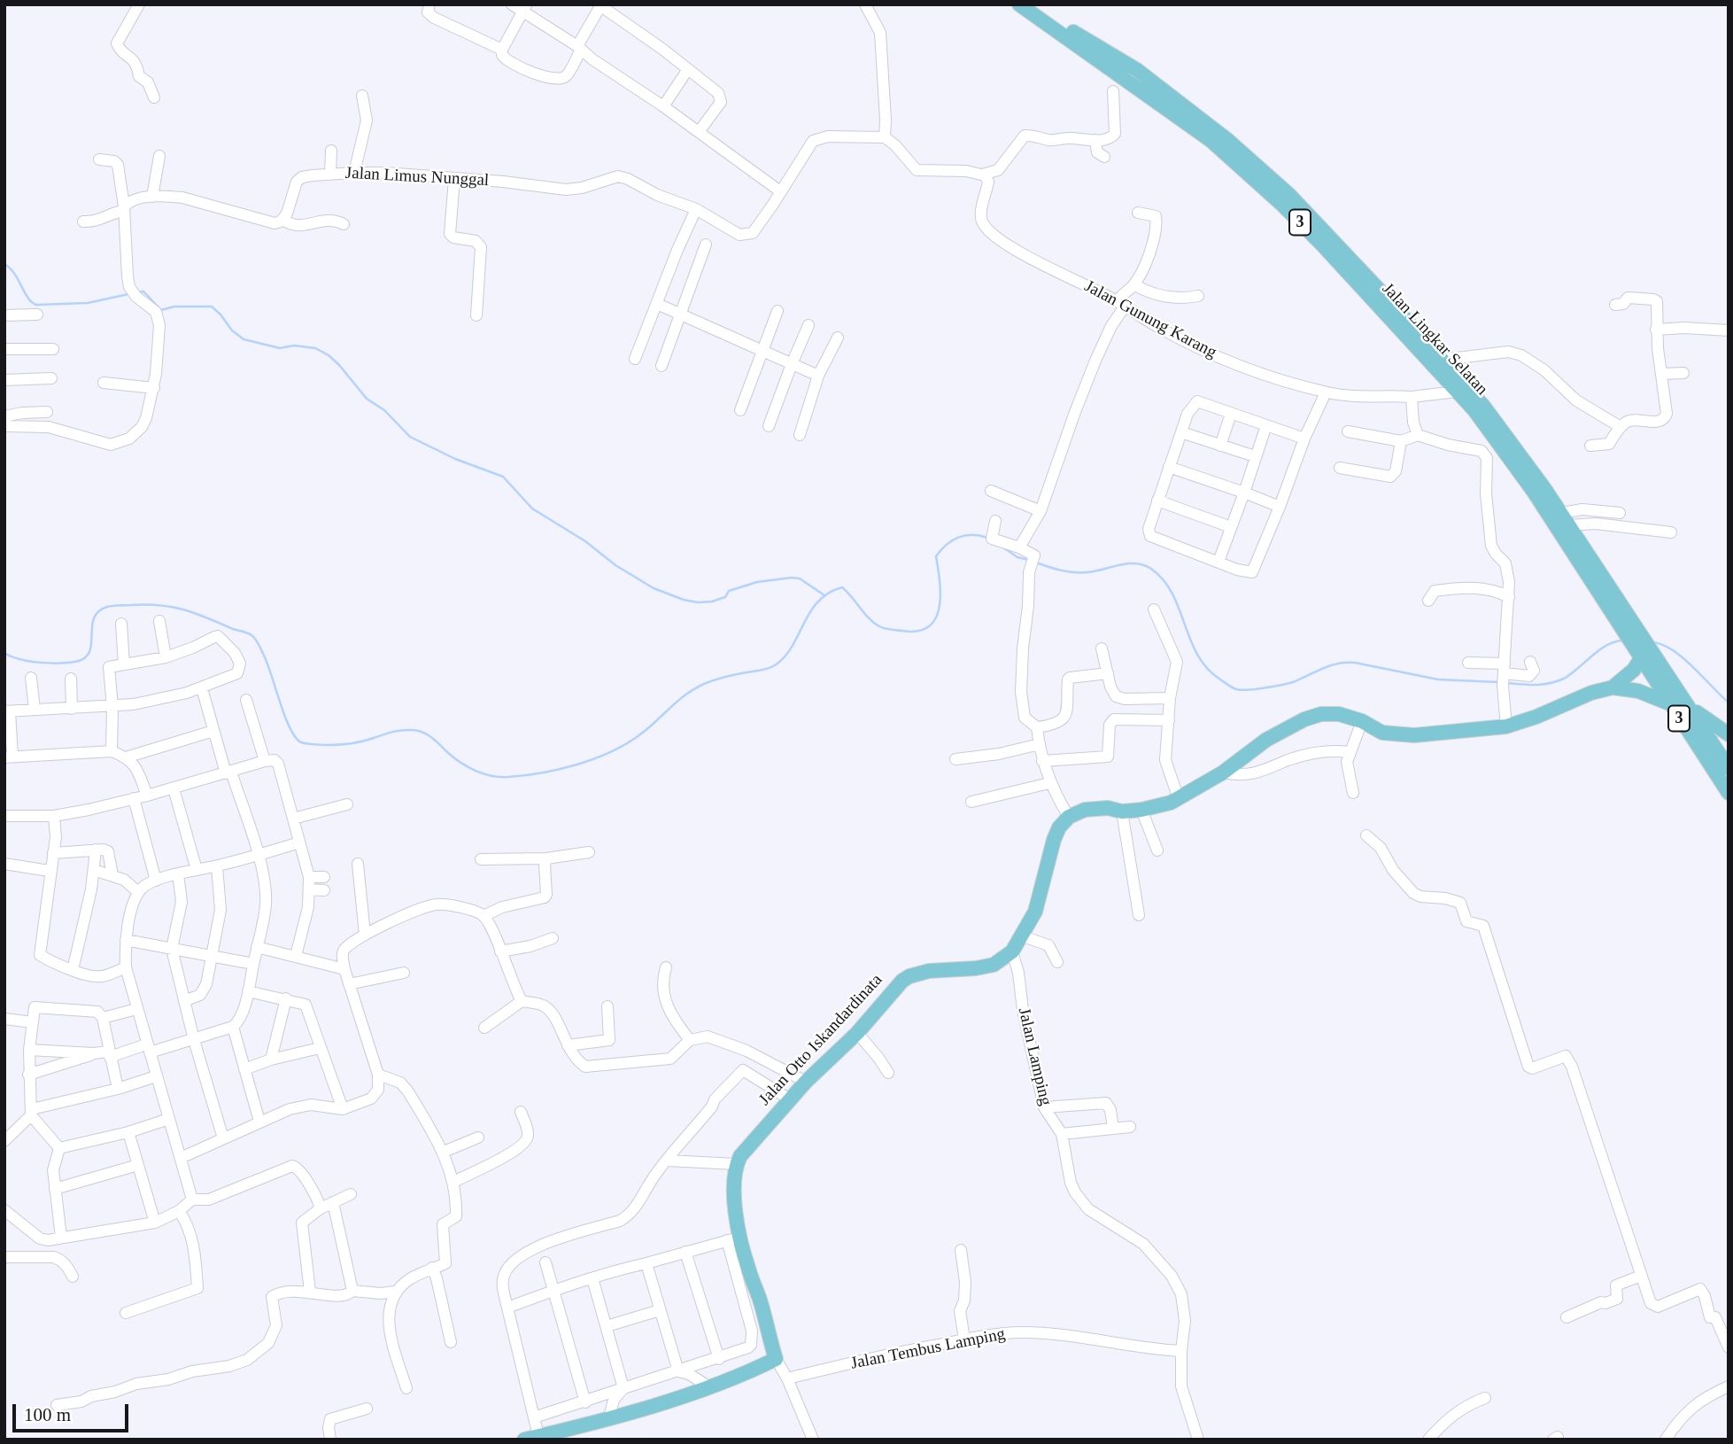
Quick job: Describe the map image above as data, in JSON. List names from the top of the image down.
{
  "streets": {
    "main road": ["3", "Jalan Lingkar Selatan", "Jalan Otto Iskandardinata"],
    "street": [
      "Jalan Limus Nunggal",
      "Jalan Gunung Karang",
      "Jalan Lamping",
      "Jalan Tembus Lamping"
    ]
  },
  "crossings": [
    ["Jalan Gunung Karang", "Jalan Lingkar Selatan"],
    ["Jalan Otto Iskandardinata", "Jalan Lamping"],
    ["Jalan Lamping", "Jalan Tembus Lamping"]
  ],
  "scale_bar": "100 m"
}
